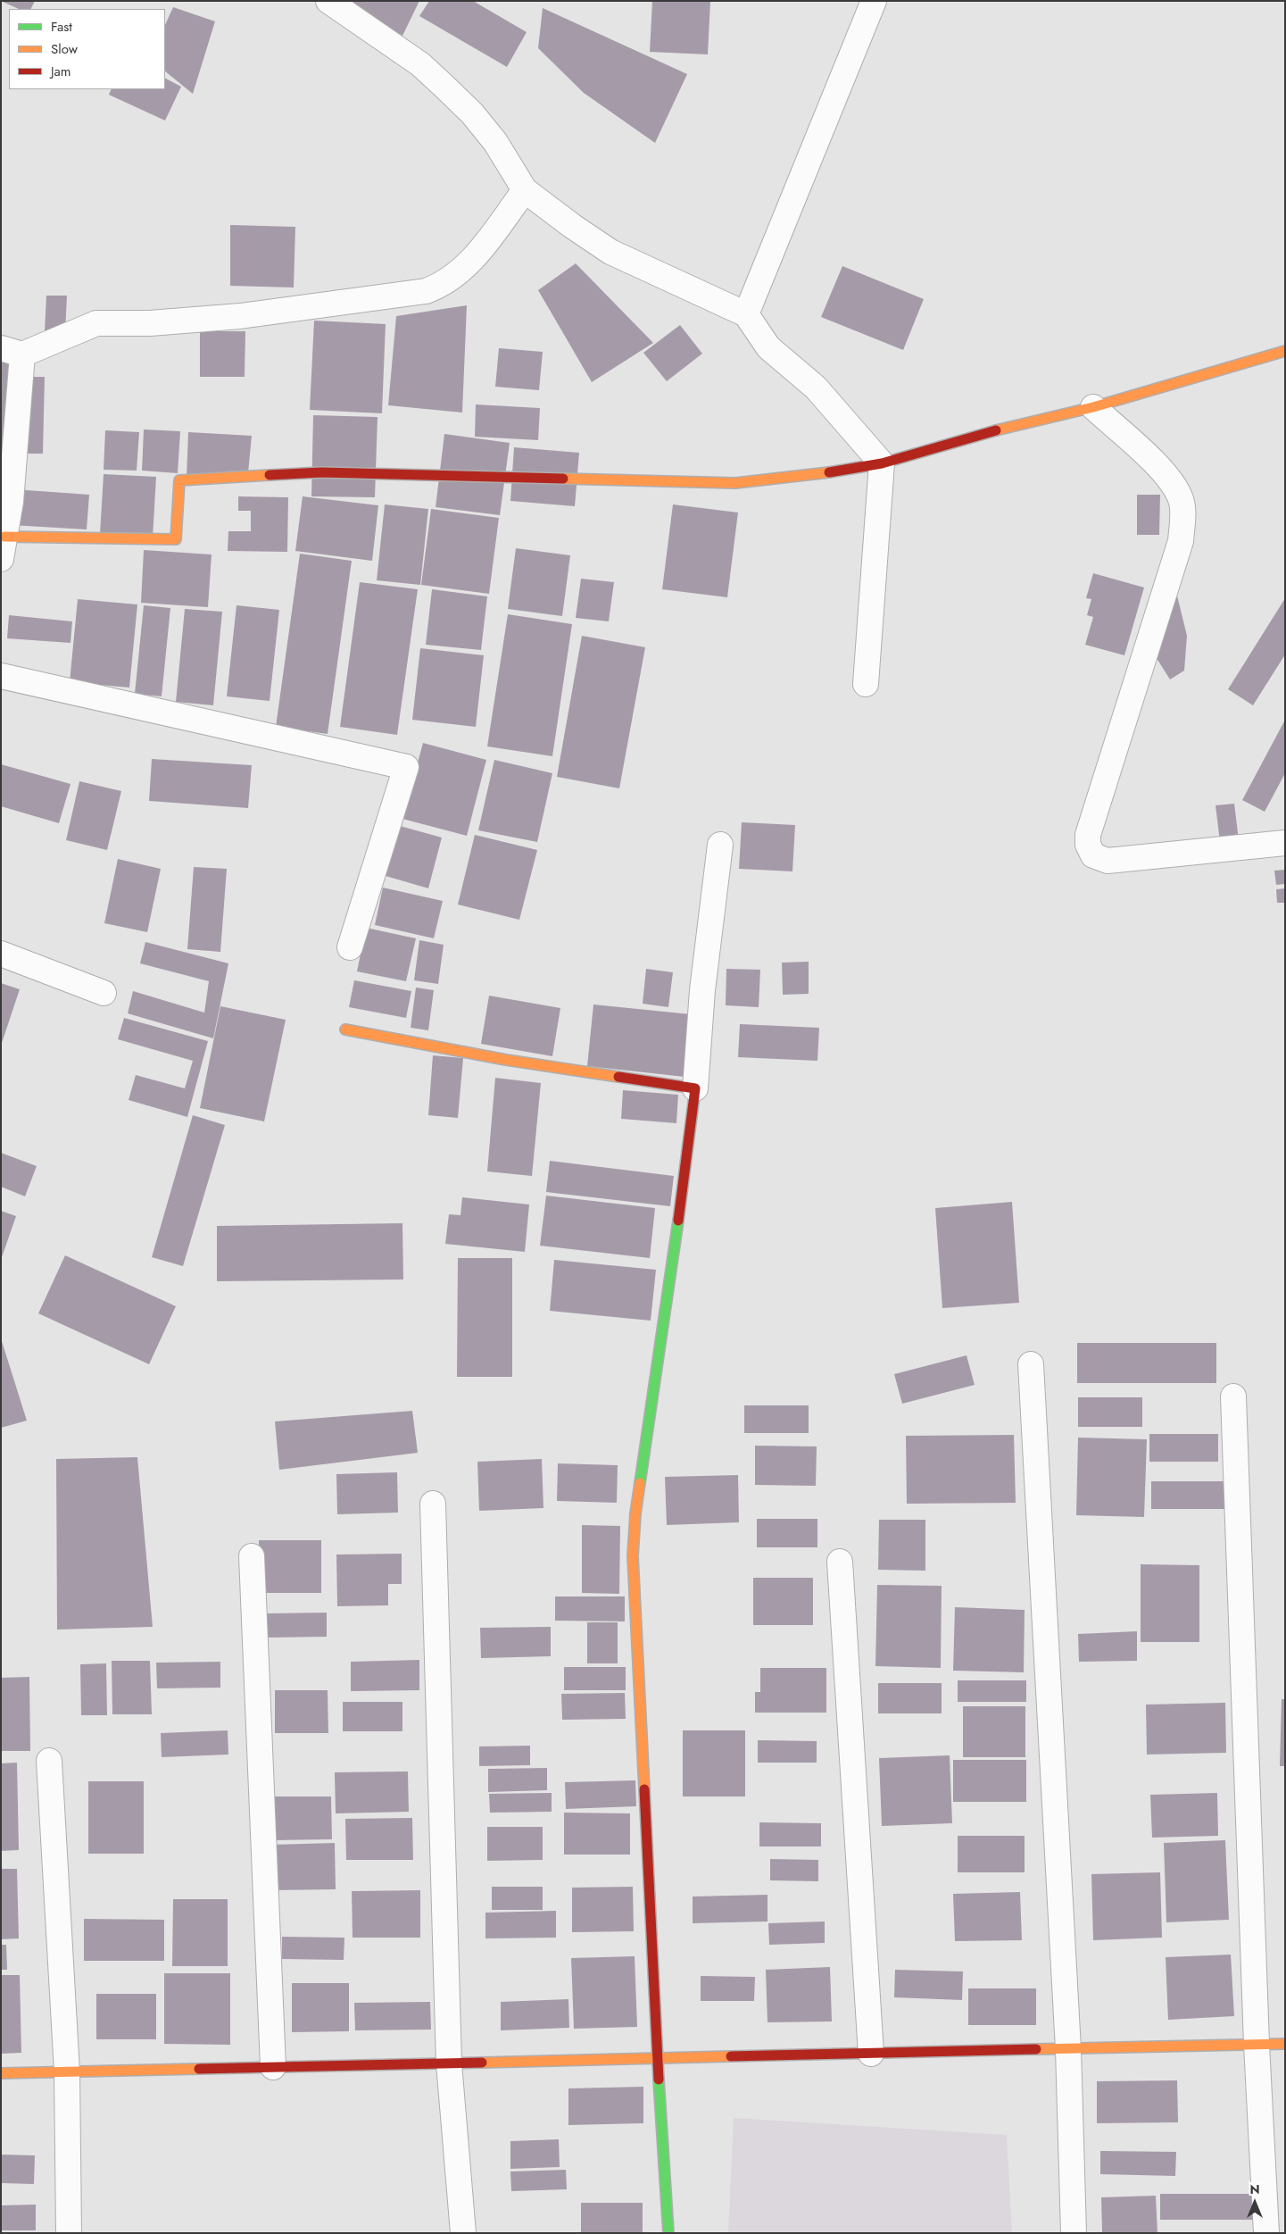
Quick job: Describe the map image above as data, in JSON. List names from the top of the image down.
{
  "legend": ["Fast", "Slow", "Jam"],
  "north": "top"
}
